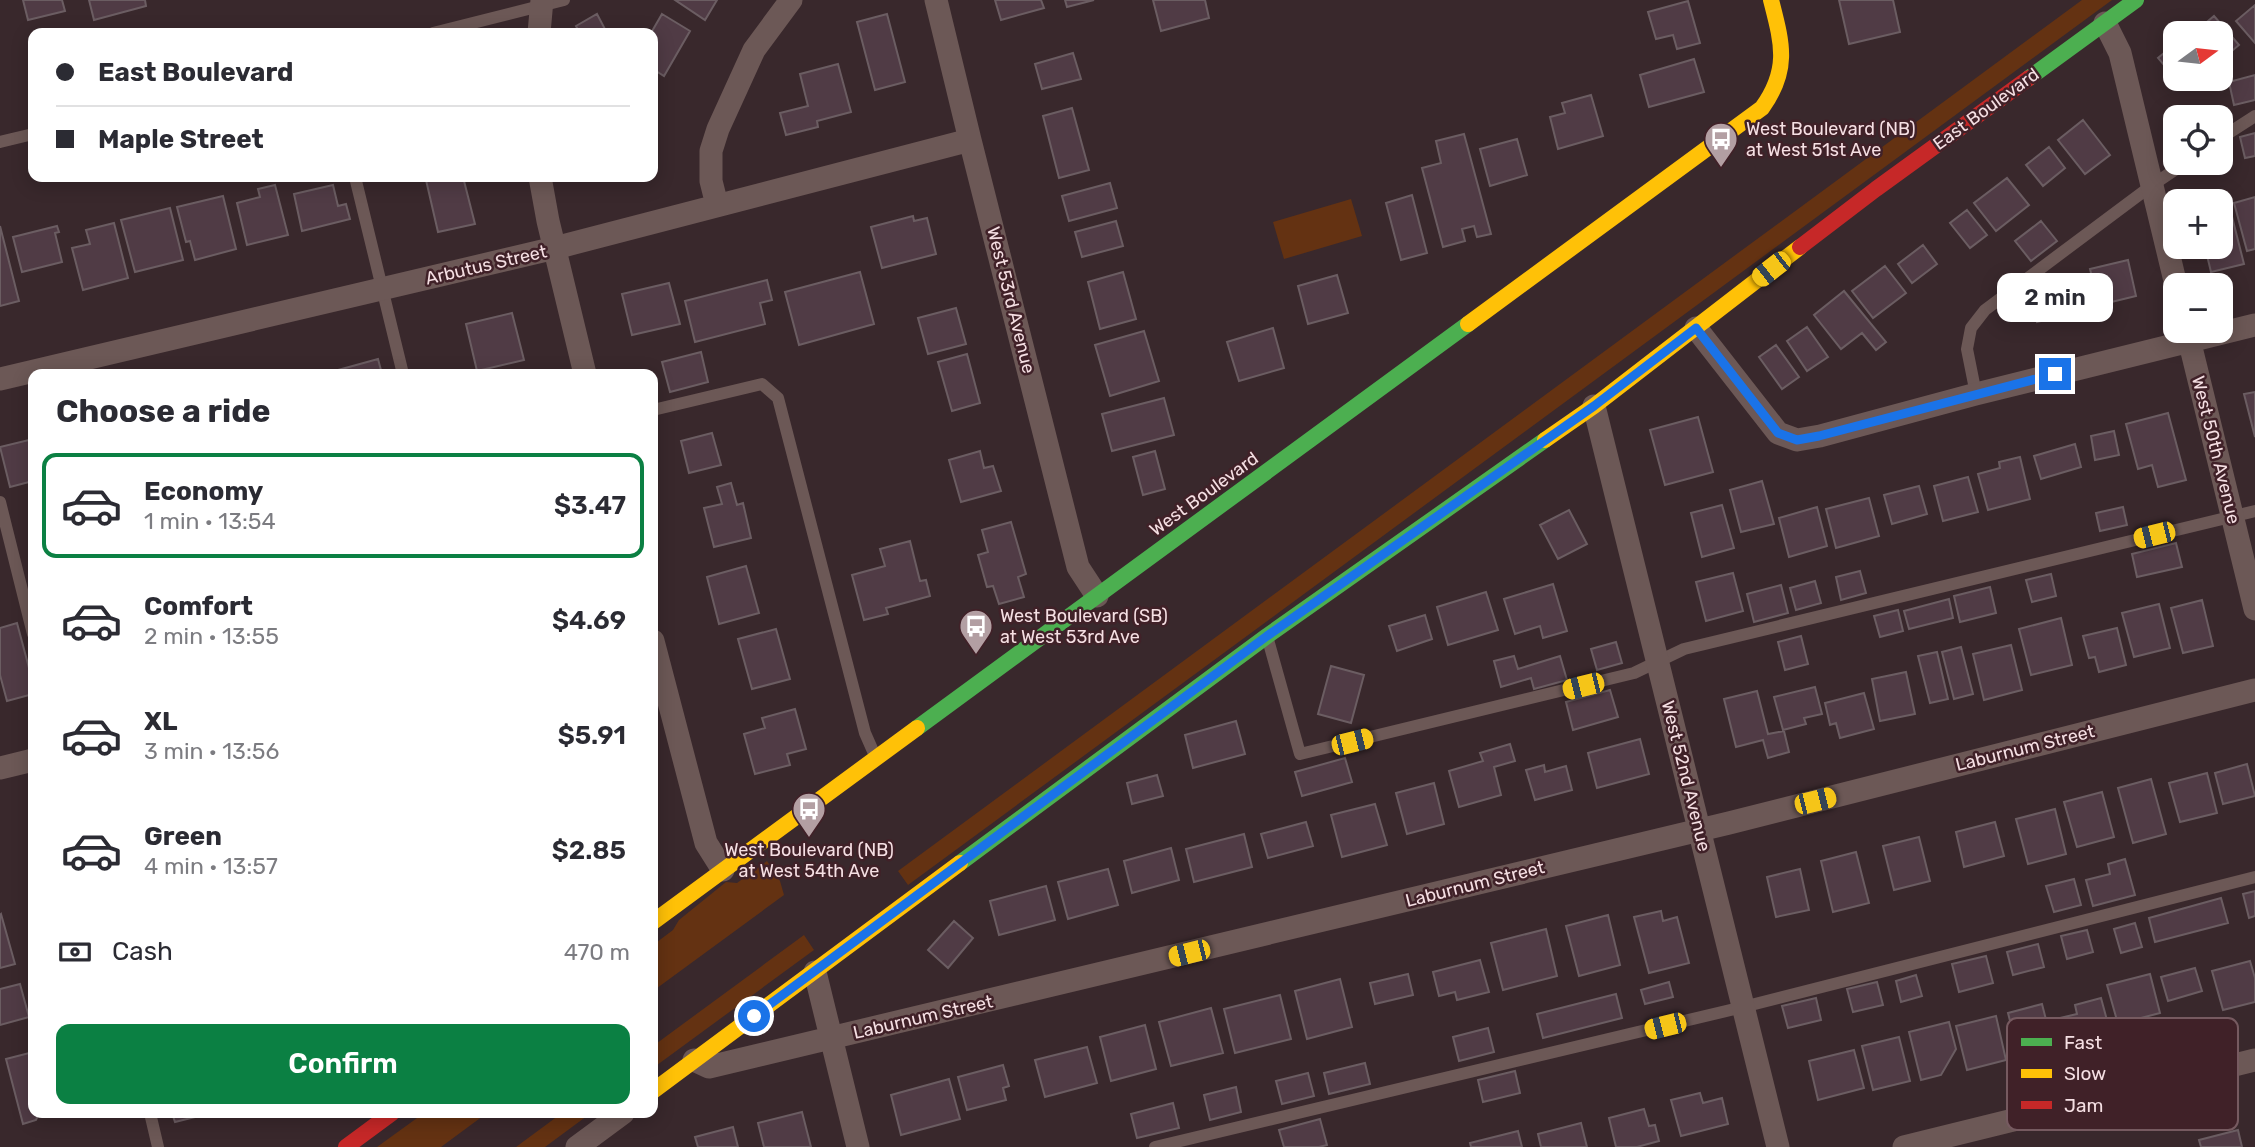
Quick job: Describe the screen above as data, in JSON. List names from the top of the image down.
{
  "streets": {
    "street": [
      "East Boulevard",
      "Arbutus Street",
      "West 53rd Avenue",
      "West 50th Avenue",
      "West Boulevard",
      "Laburnum Street",
      "West 52nd Avenue"
    ]
  },
  "crossings": [
    ["East Boulevard", "Laburnum Street"],
    ["East Boulevard", "West 52nd Avenue"],
    ["Arbutus Street", "West 53rd Avenue"],
    ["West 53rd Avenue", "West Boulevard"],
    ["Laburnum Street", "West 52nd Avenue"]
  ],
  "places": {
    "bus stop": ["West Boulevard (NB) at West 51st Ave", "West Boulevard (SB) at West 53rd Ave", "West Boulevard (NB) at West 54th Ave"]
  },
  "legend": ["Fast", "Slow", "Jam"],
  "north": "right",
  "page": {
    "map_buttons": ["+", "−"],
    "banner": ["East Boulevard", "Maple Street"],
    "bubble": "2 min",
    "heading": "Choose a ride",
    "list": [
      {
        "name": "Economy",
        "note": "1 min · 13:54",
        "value": "$3.47"
      },
      {
        "name": "Comfort",
        "note": "2 min · 13:55",
        "value": "$4.69"
      },
      {
        "name": "XL",
        "note": "3 min · 13:56",
        "value": "$5.91"
      },
      {
        "name": "Green",
        "note": "4 min · 13:57",
        "value": "$2.85"
      }
    ],
    "pay": ["Cash", "470 m"],
    "buttons": "Confirm"
  }
}
